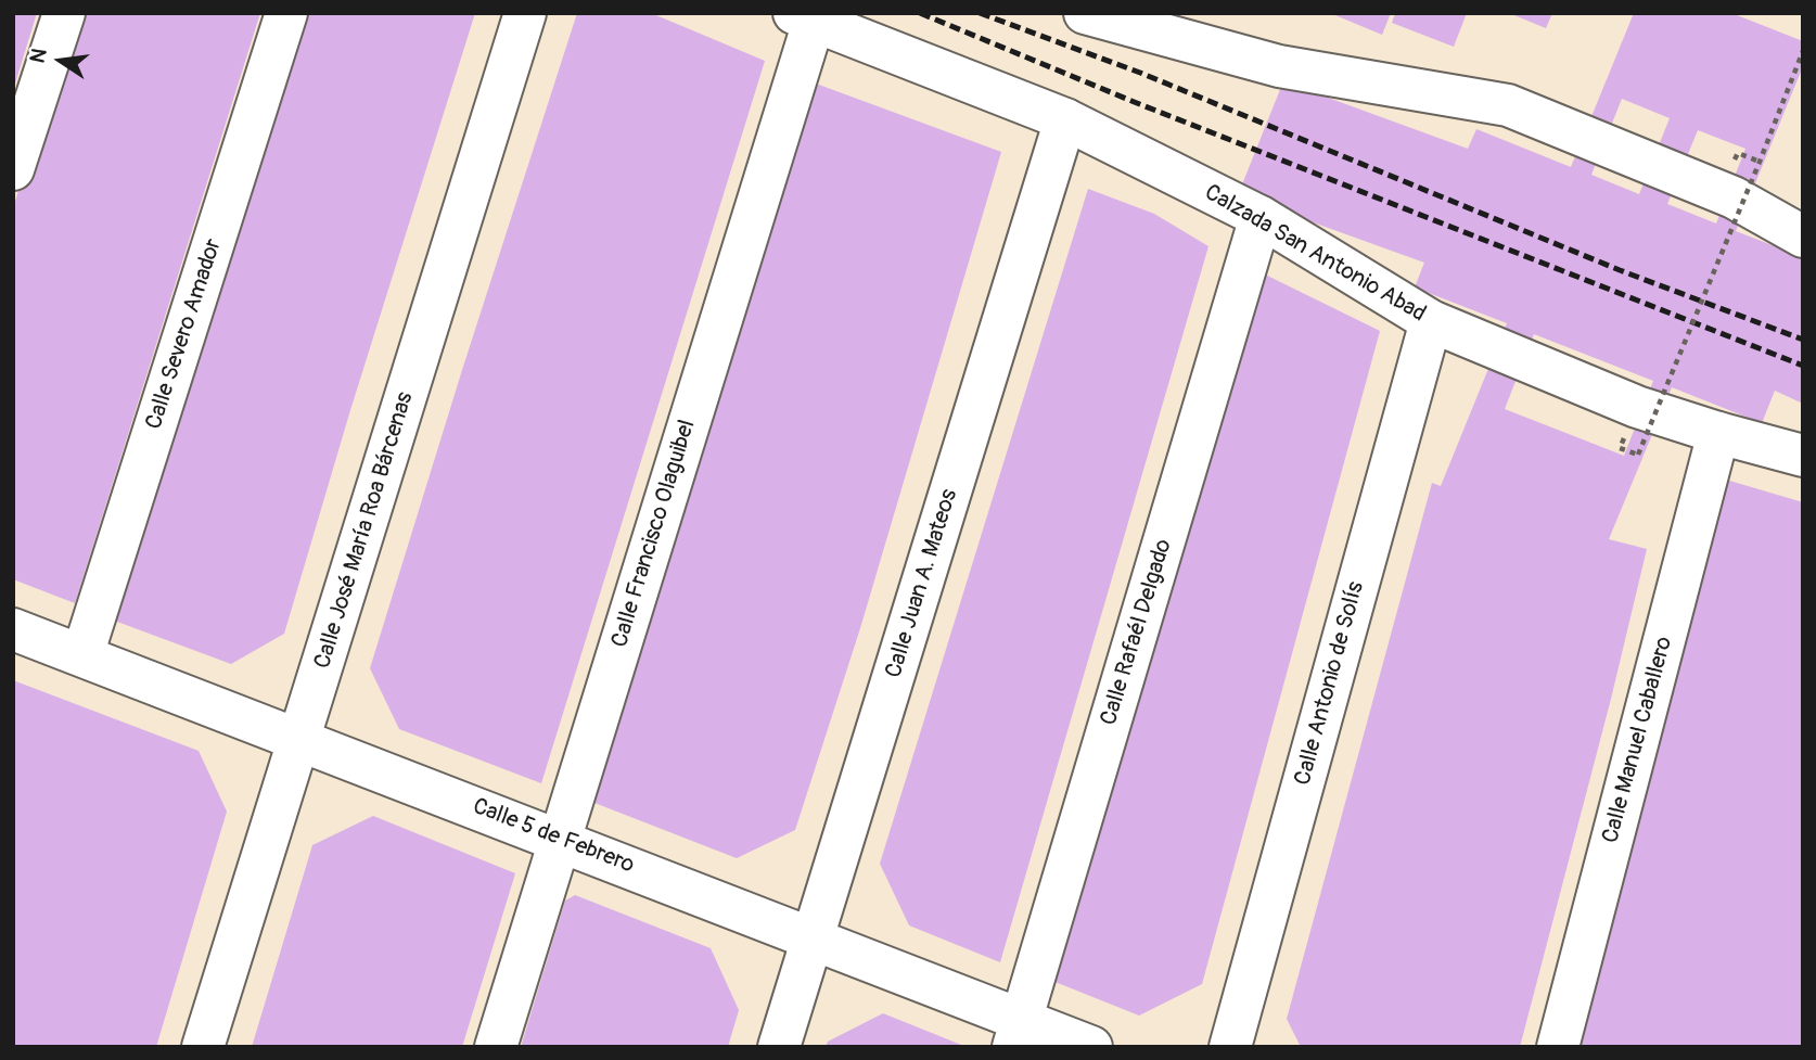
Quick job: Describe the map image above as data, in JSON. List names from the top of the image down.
{
  "streets": {
    "main road": [
      "Calzada San Antonio Abad",
      "Calle Severo Amador",
      "Calle José María Roa Bárcenas",
      "Calle Francisco Olaguibel",
      "Calle Juan A. Mateos",
      "Calle Rafaél Delgado",
      "Calle Antonio de Solís",
      "Calle Manuel Caballero",
      "Calle 5 de Febrero"
    ]
  },
  "crossings": [
    ["Calzada San Antonio Abad", "Calle Francisco Olaguibel"],
    ["Calzada San Antonio Abad", "Calle Juan A. Mateos"],
    ["Calzada San Antonio Abad", "Calle Rafaél Delgado"],
    ["Calzada San Antonio Abad", "Calle Antonio de Solís"],
    ["Calzada San Antonio Abad", "Calle Manuel Caballero"],
    ["Calle Severo Amador", "Calle 5 de Febrero"],
    ["Calle José María Roa Bárcenas", "Calle 5 de Febrero"],
    ["Calle Francisco Olaguibel", "Calle 5 de Febrero"],
    ["Calle Juan A. Mateos", "Calle 5 de Febrero"],
    ["Calle Rafaél Delgado", "Calle 5 de Febrero"]
  ],
  "north": "left"
}
